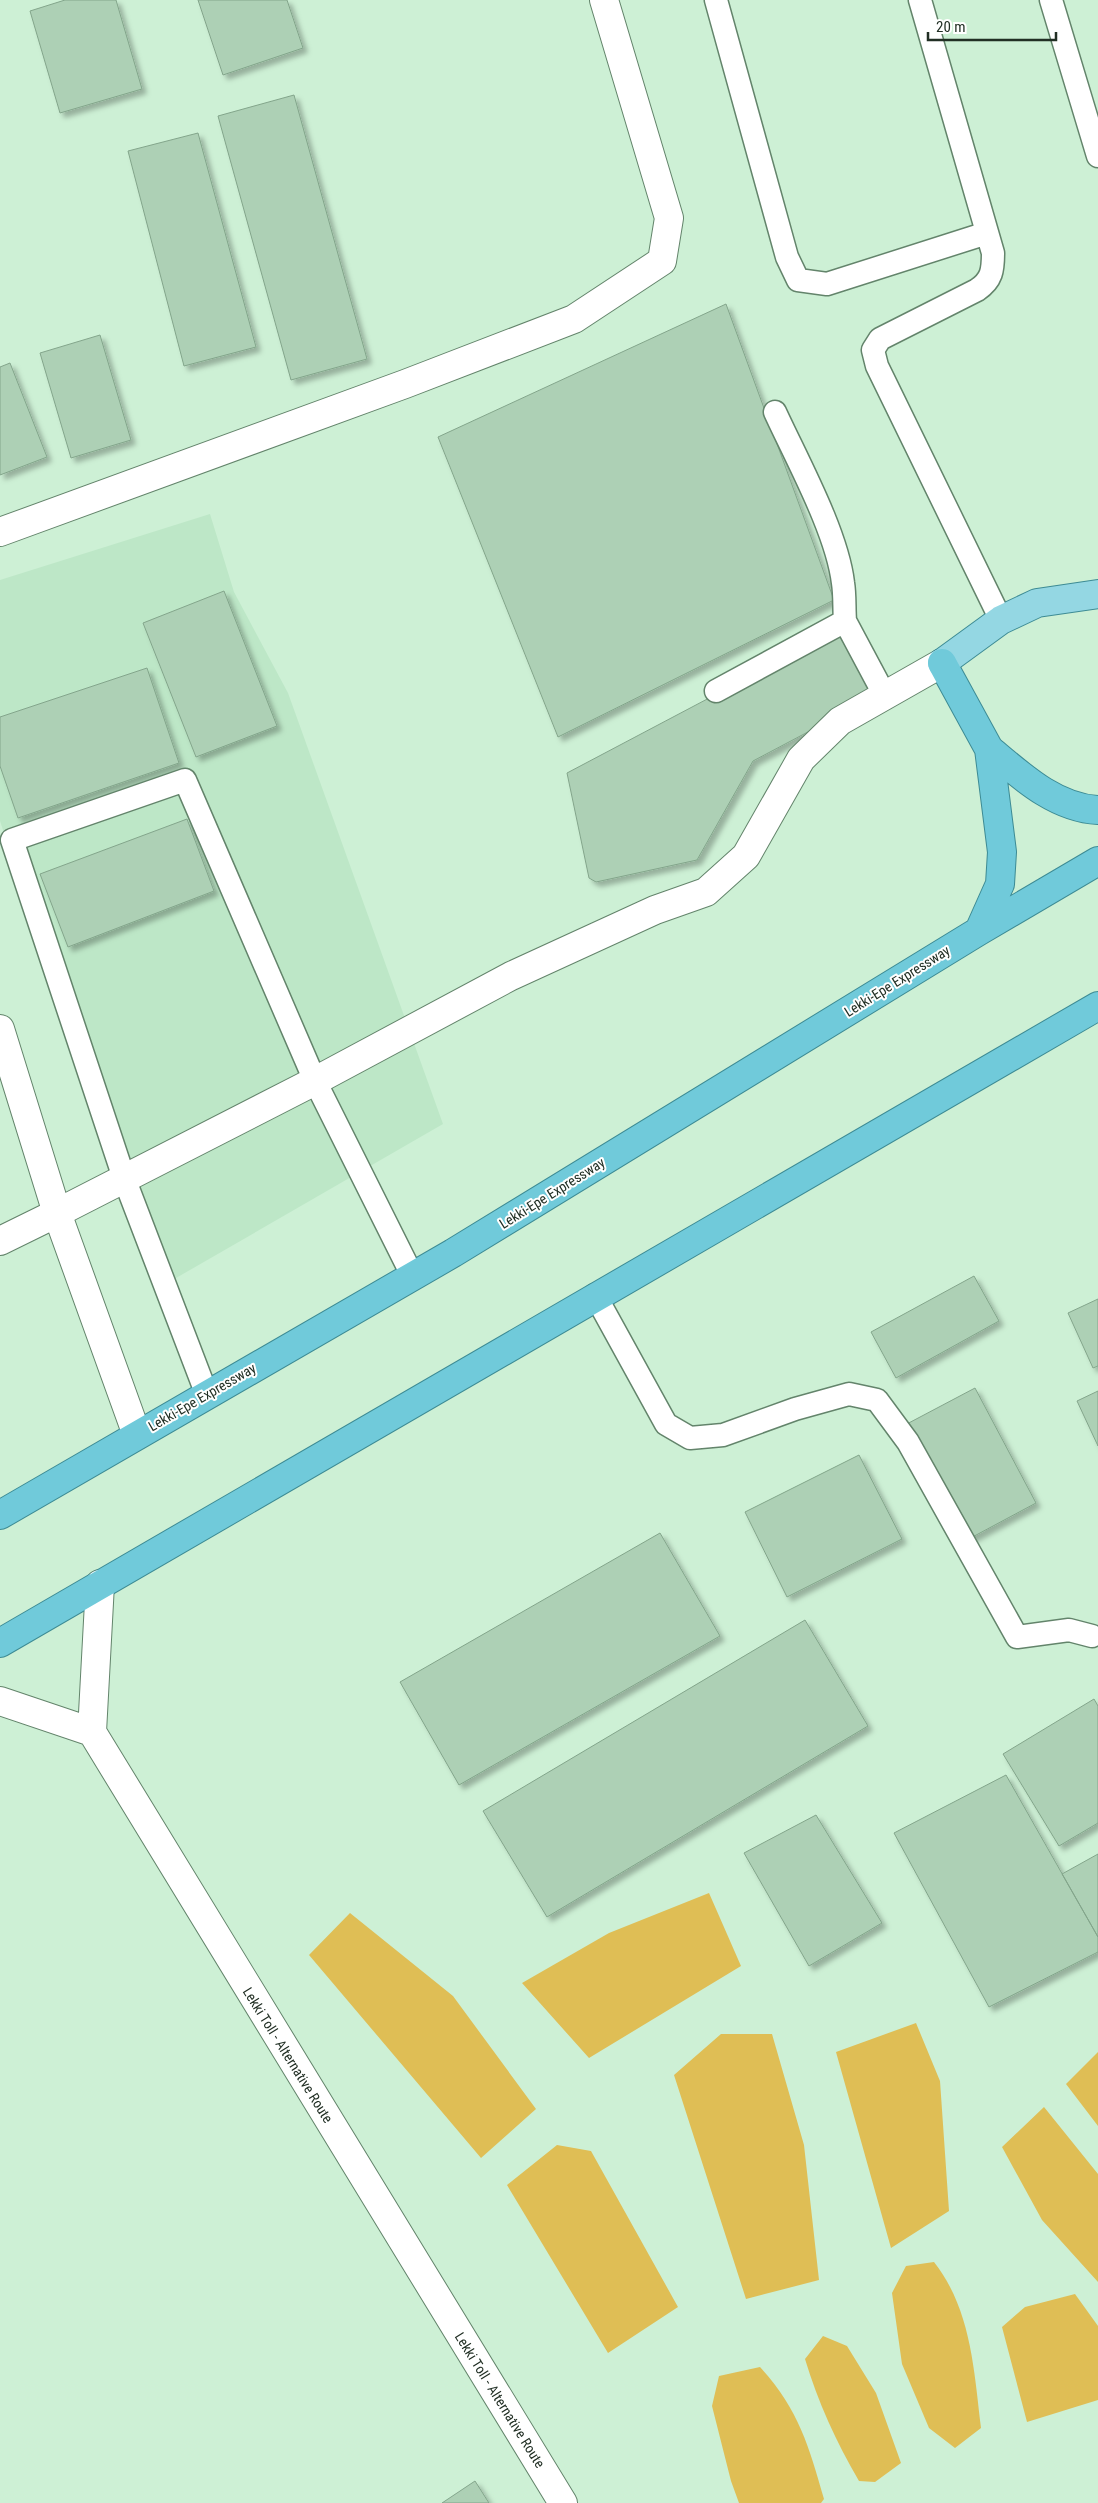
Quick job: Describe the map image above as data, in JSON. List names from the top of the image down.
{
  "streets": {
    "highway": ["Lekki-Epe Expressway"],
    "street": ["Lekki Toll - Alternative Route"]
  },
  "scale_bar": "20 m"
}
